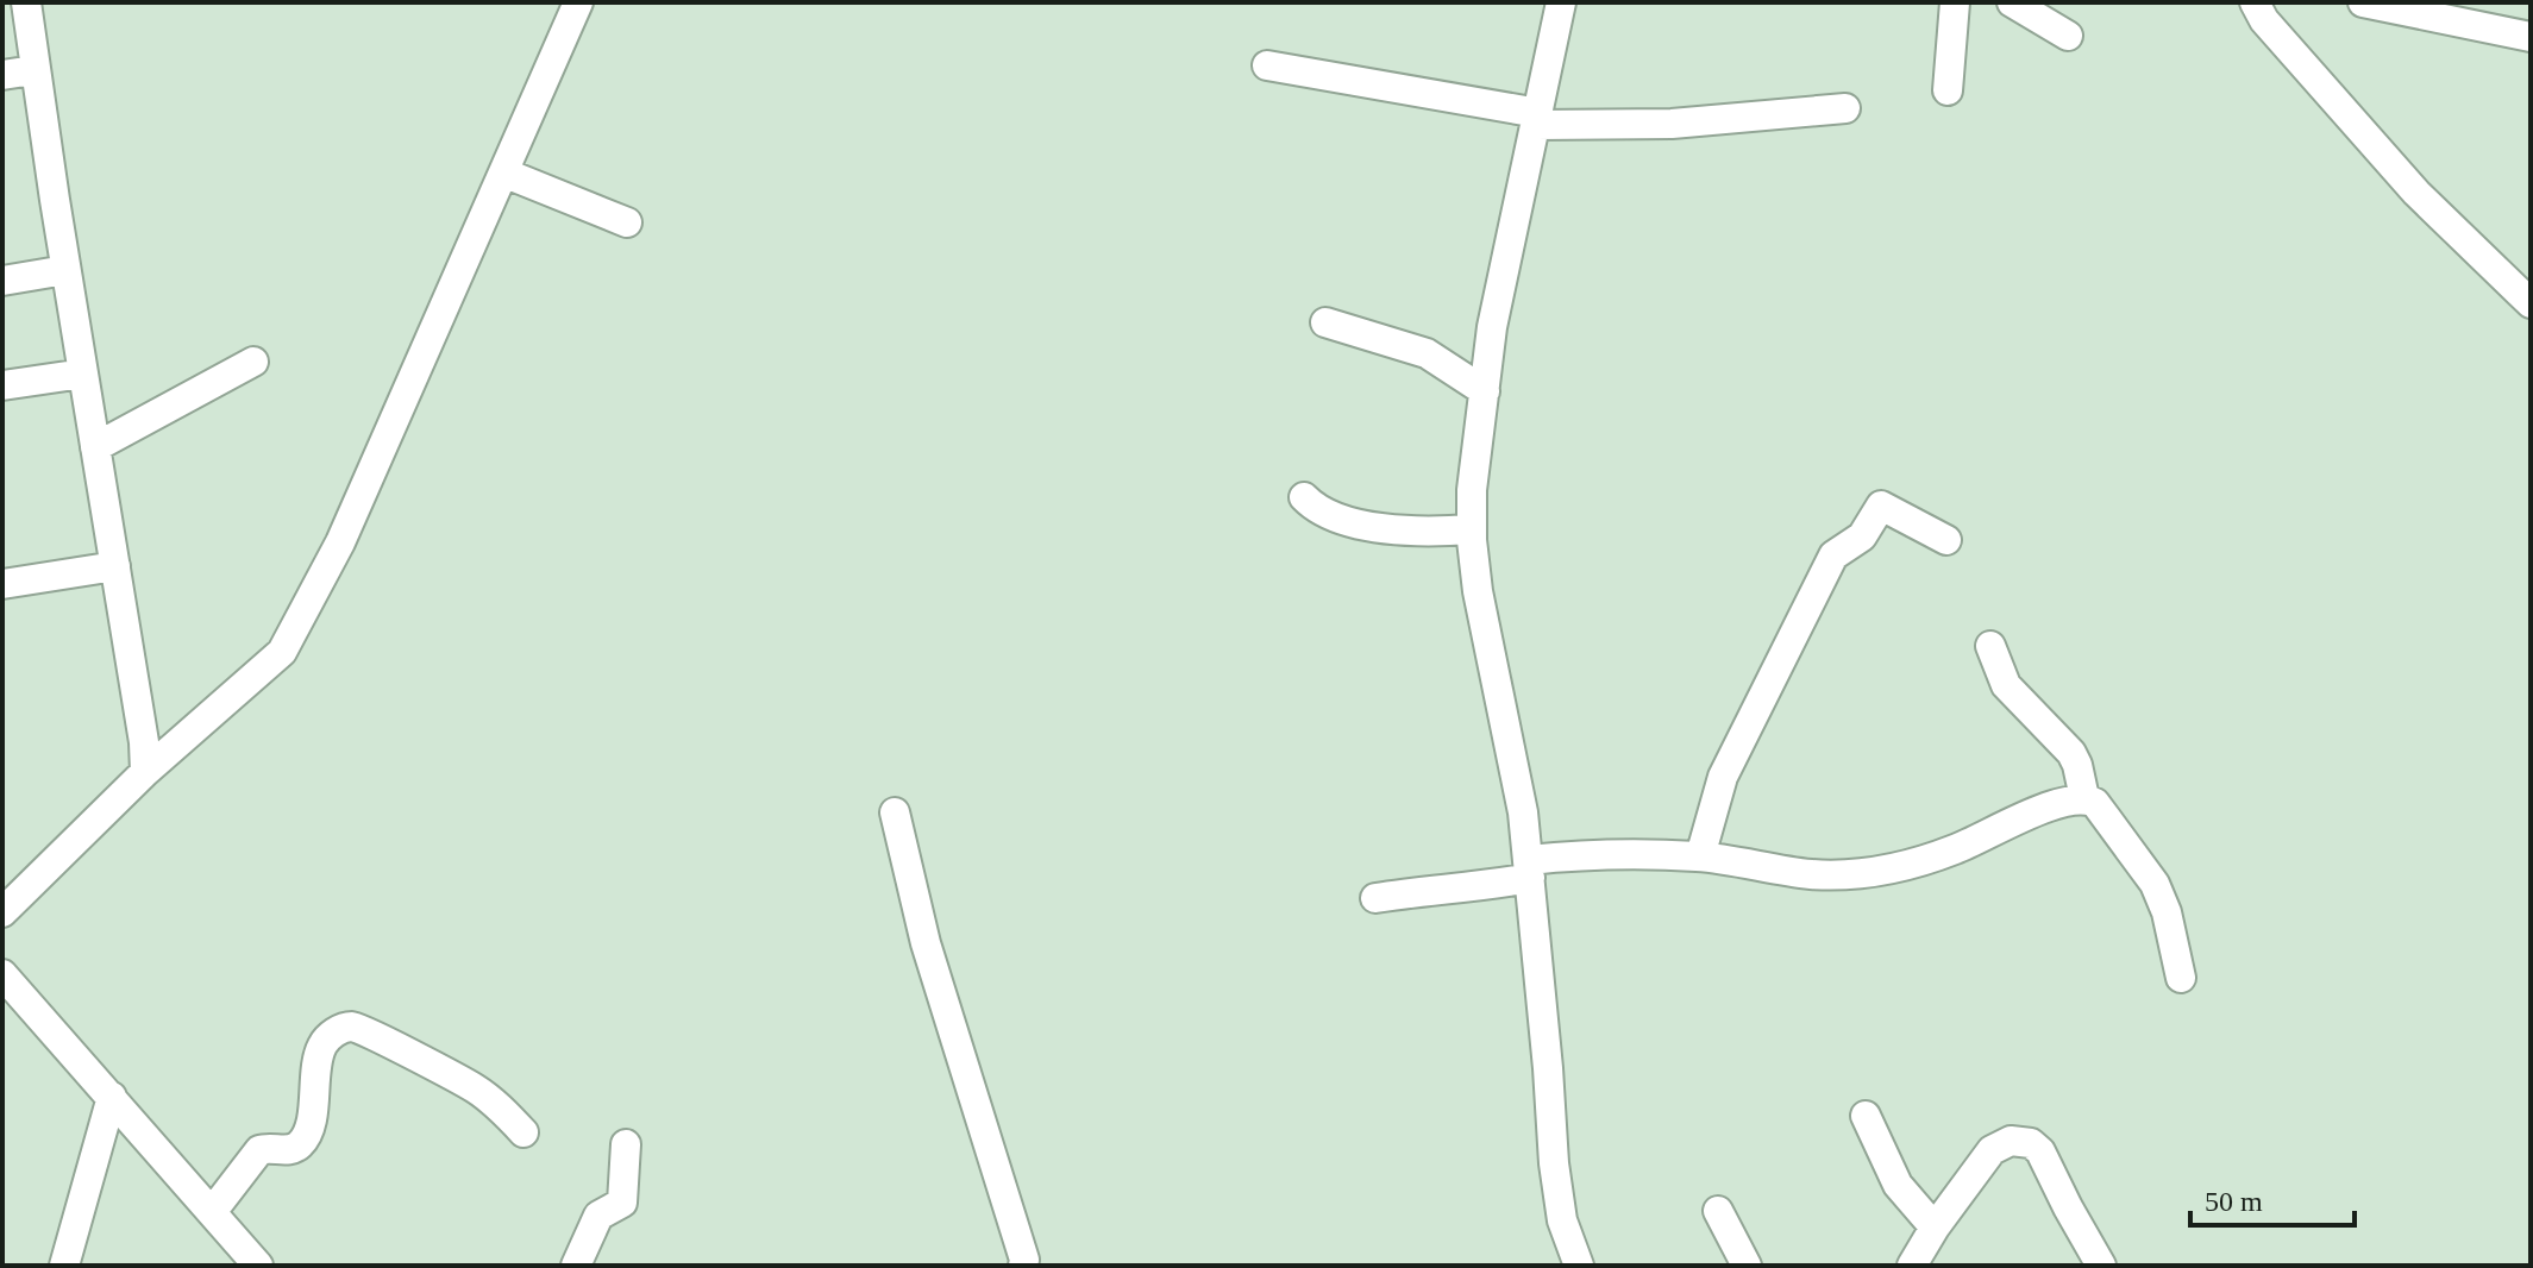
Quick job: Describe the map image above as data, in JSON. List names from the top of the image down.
{
  "scale_bar": "50 m"
}
